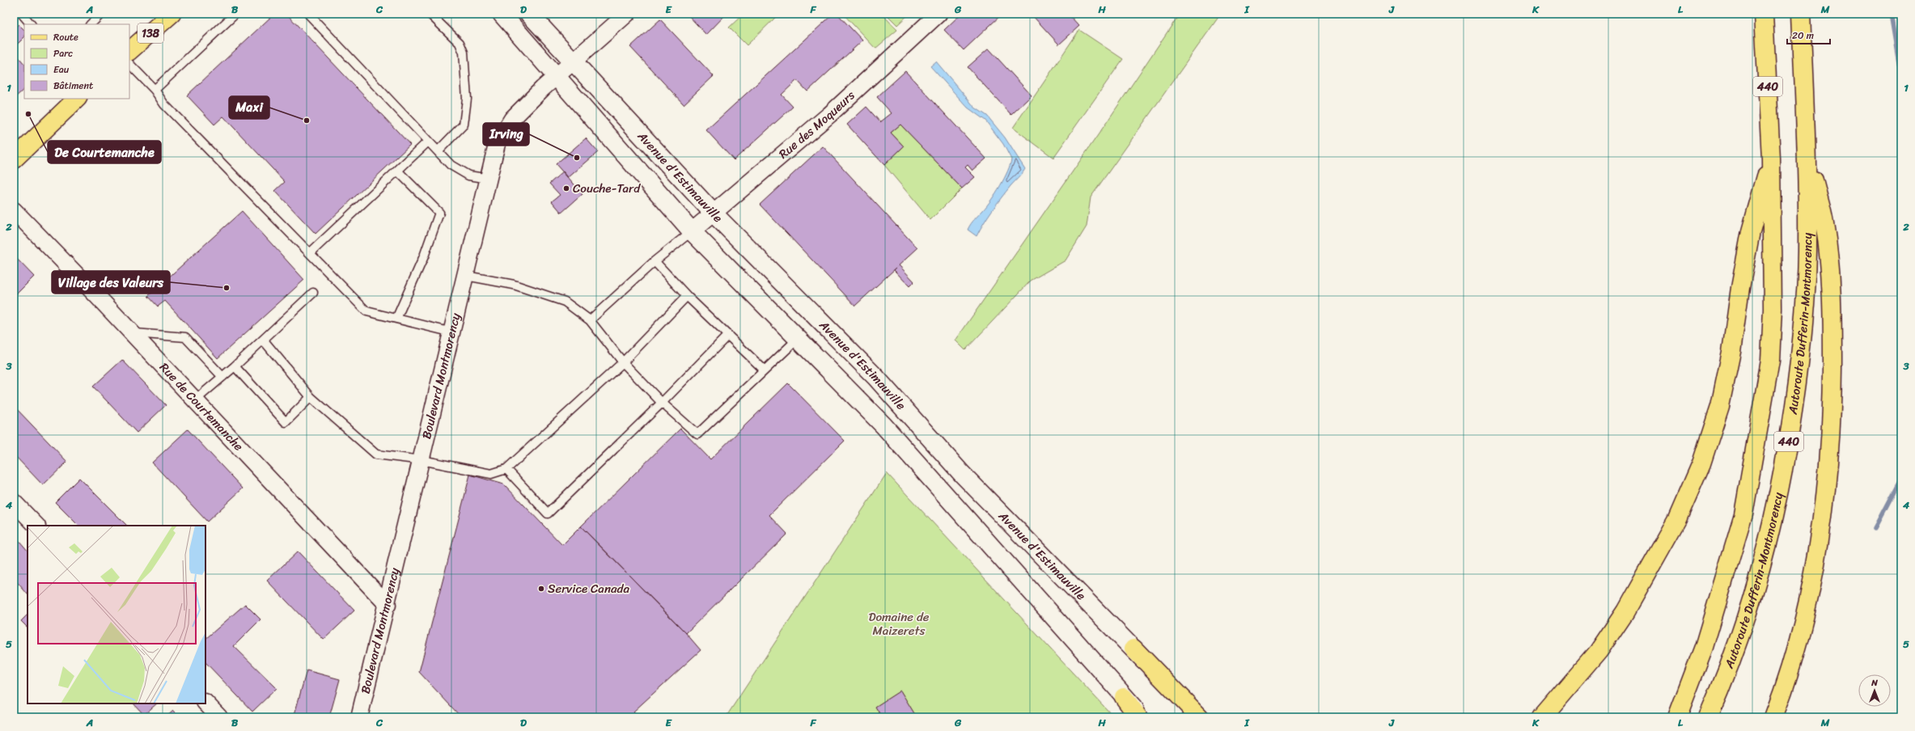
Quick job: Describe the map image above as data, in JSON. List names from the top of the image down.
{
  "streets": {
    "main road": [
      "138",
      "440",
      "Avenue d'Estimauville",
      "Autoroute Dufferin-Montmorency"
    ],
    "street": ["Rue des Moqueurs", "Boulevard Montmorency", "Rue de Courtemanche"]
  },
  "crossings": [
    ["Rue des Moqueurs", "Avenue d'Estimauville"],
    ["Avenue d'Estimauville", "Boulevard Montmorency"],
    ["Boulevard Montmorency", "Rue de Courtemanche"]
  ],
  "parks": ["Domaine de Maizerets"],
  "places": [
    "De Courtemanche",
    "Maxi",
    "Irving",
    "Couche-Tard",
    "Village des Valeurs",
    "Service Canada"
  ],
  "legend": [
    "Route",
    "Parc",
    "Eau",
    "Bâtiment"
  ],
  "scale_bar": "20 m",
  "north": "top",
  "grid": {
    "columns": [
      "A",
      "B",
      "C",
      "D",
      "E",
      "F",
      "G",
      "H",
      "I",
      "J",
      "K",
      "L",
      "M"
    ],
    "rows": [
      "1",
      "2",
      "3",
      "4",
      "5"
    ]
  }
}
